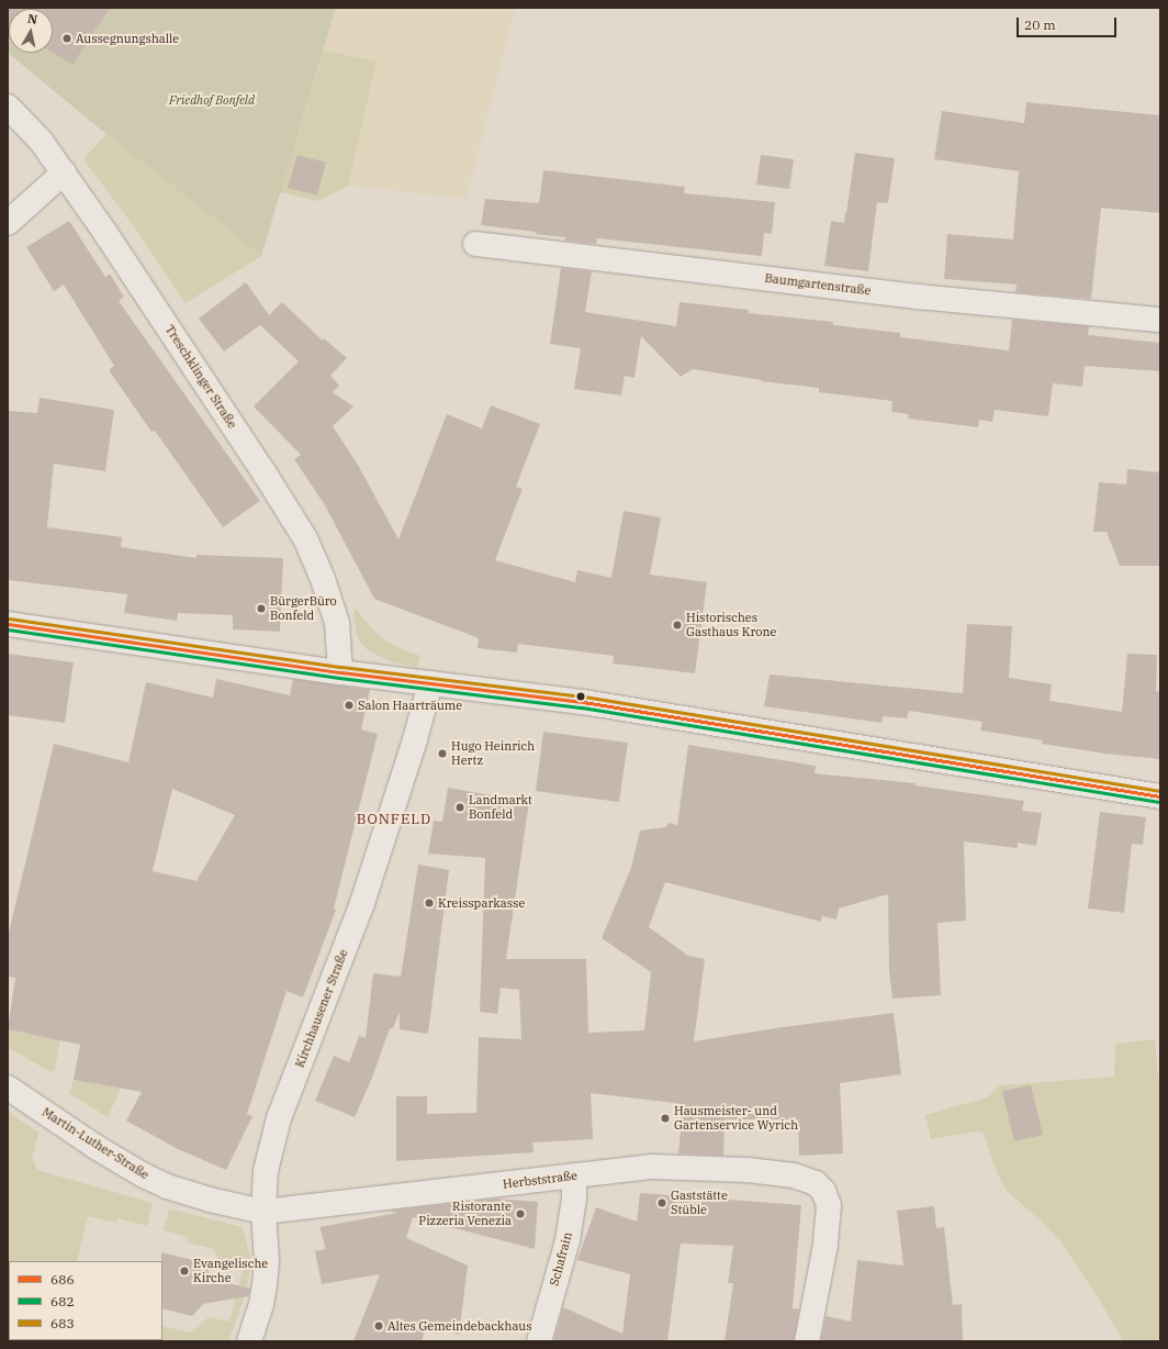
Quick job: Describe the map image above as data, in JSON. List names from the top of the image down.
{
  "streets": {
    "street": [
      "Baumgartenstraße",
      "Treschklinger Straße",
      "Kirchhausener Straße",
      "Martin-Luther-Straße",
      "Herbststraße",
      "Schafrain"
    ]
  },
  "crossings": [
    ["Kirchhausener Straße", "Martin-Luther-Straße"],
    ["Kirchhausener Straße", "Herbststraße"],
    ["Martin-Luther-Straße", "Herbststraße"],
    ["Herbststraße", "Schafrain"]
  ],
  "districts": ["BONFELD"],
  "parks": ["Friedhof Bonfeld"],
  "places": [
    "Aussegnungshalle",
    "BürgerBüro Bonfeld",
    "Historisches Gasthaus Krone",
    "Salon Haarträume",
    "Hugo Heinrich Hertz",
    "Landmarkt Bonfeld",
    "Kreissparkasse",
    "Hausmeister- und Gartenservice Wyrich",
    "Gaststätte Stüble",
    "Ristorante Pizzeria Venezia",
    "Evangelische Kirche",
    "Altes Gemeindebackhaus"
  ],
  "lines": ["transit line 683", "transit line 686", "transit line 682"],
  "legend": ["686", "682", "683"],
  "scale_bar": "20 m",
  "north": "top"
}
